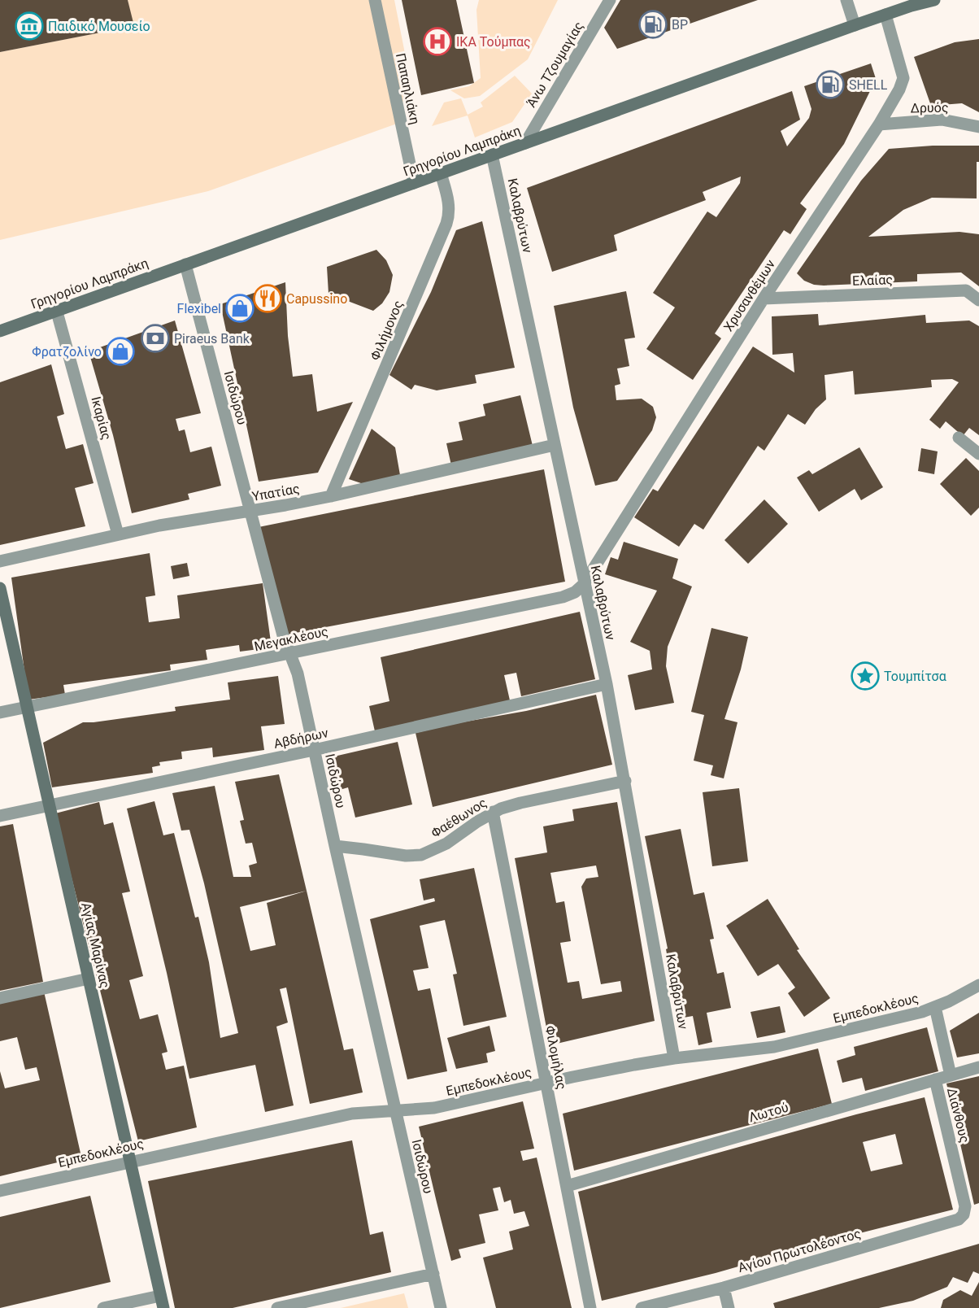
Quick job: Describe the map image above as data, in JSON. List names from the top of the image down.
{
  "streets": {
    "main road": ["Γρηγορίου Λαμπράκη", "Αγίας Μαρίνας"],
    "street": [
      "Άνω Τζουμαγίας",
      "Παπαηλιάκη",
      "Δρυός",
      "Καλαβρύτων",
      "Ελαίας",
      "Χρυσανθέμων",
      "Φιλήμονος",
      "Ισιδώρου",
      "Ικαρίας",
      "Υπατίας",
      "Μεγακλέους",
      "Αβδήρων",
      "Φαέθωνος",
      "Εμπεδοκλέους",
      "Φιλομήλας",
      "Λωτού",
      "Διάνθους",
      "Αγίου Πρωτολέοντος"
    ]
  },
  "crossings": [
    ["Άνω Τζουμαγίας", "Γρηγορίου Λαμπράκη"],
    ["Παπαηλιάκη", "Γρηγορίου Λαμπράκη"],
    ["Δρυός", "Χρυσανθέμων"],
    ["Γρηγορίου Λαμπράκη", "Καλαβρύτων"],
    ["Γρηγορίου Λαμπράκη", "Χρυσανθέμων"],
    ["Γρηγορίου Λαμπράκη", "Φιλήμονος"],
    ["Γρηγορίου Λαμπράκη", "Ισιδώρου"],
    ["Γρηγορίου Λαμπράκη", "Ικαρίας"],
    ["Καλαβρύτων", "Χρυσανθέμων"],
    ["Καλαβρύτων", "Υπατίας"],
    ["Καλαβρύτων", "Μεγακλέους"],
    ["Καλαβρύτων", "Αβδήρων"],
    ["Καλαβρύτων", "Φαέθωνος"],
    ["Καλαβρύτων", "Εμπεδοκλέους"],
    ["Ελαίας", "Χρυσανθέμων"],
    ["Χρυσανθέμων", "Μεγακλέους"],
    ["Φιλήμονος", "Υπατίας"],
    ["Ισιδώρου", "Υπατίας"],
    ["Ισιδώρου", "Μεγακλέους"],
    ["Ισιδώρου", "Αβδήρων"],
    ["Ισιδώρου", "Φαέθωνος"],
    ["Ισιδώρου", "Εμπεδοκλέους"],
    ["Ικαρίας", "Υπατίας"],
    ["Μεγακλέους", "Αγίας Μαρίνας"],
    ["Αβδήρων", "Αγίας Μαρίνας"],
    ["Φαέθωνος", "Φιλομήλας"],
    ["Αγίας Μαρίνας", "Εμπεδοκλέους"],
    ["Εμπεδοκλέους", "Φιλομήλας"],
    ["Εμπεδοκλέους", "Διάνθους"],
    ["Φιλομήλας", "Λωτού"],
    ["Λωτού", "Διάνθους"],
    ["Διάνθους", "Αγίου Πρωτολέοντος"]
  ],
  "places": {
    "fuel station": ["BP", "SHELL"],
    "museum": ["Παιδικό Μουσείο"],
    "hospital": ["ΙΚΑ Τούμπας"],
    "restaurant": ["Capussino"],
    "shop": ["Flexibel", "Φρατζολίνο"],
    "bank": ["Piraeus Bank"],
    "place": ["Τουμπίτσα"]
  }
}
